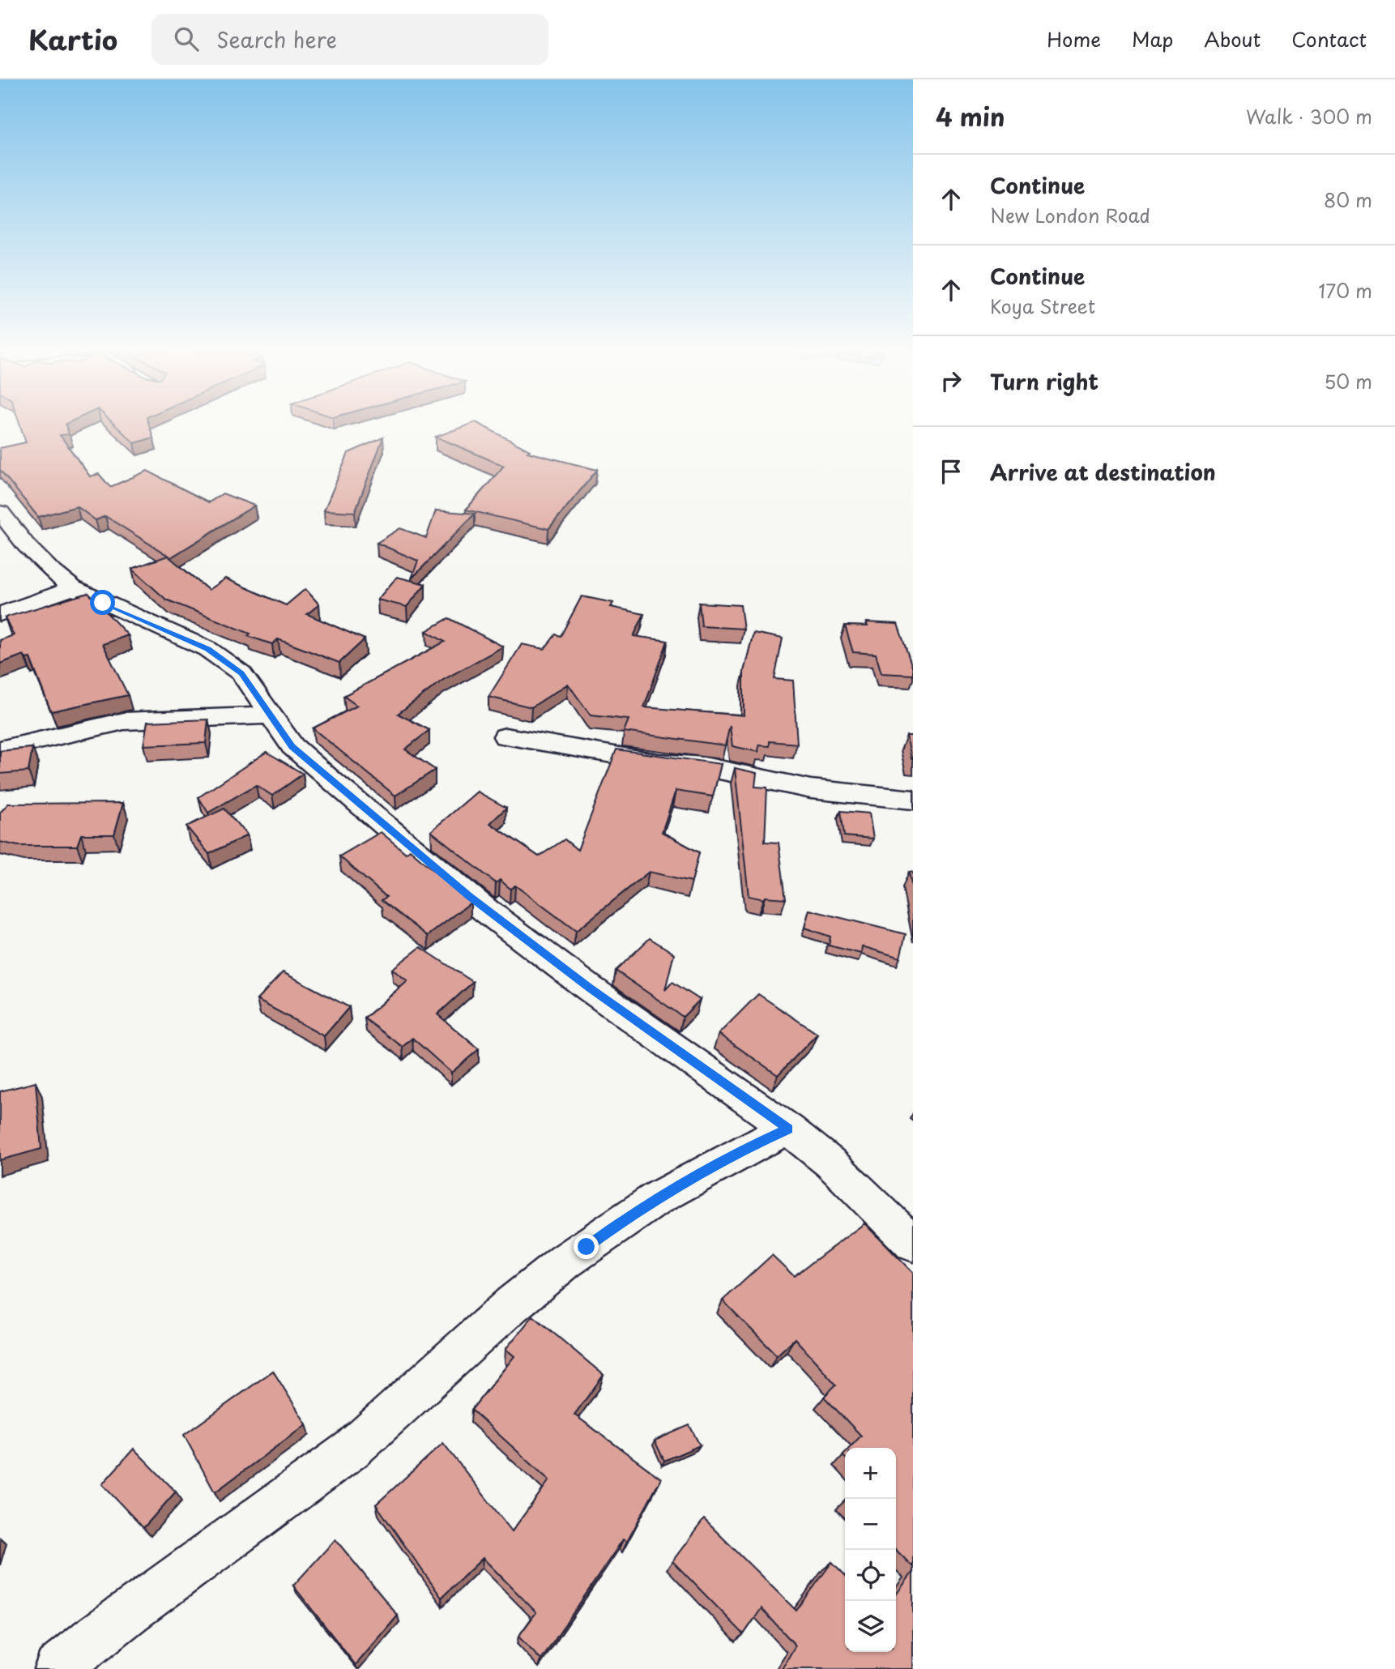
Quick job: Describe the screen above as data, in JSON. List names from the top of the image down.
{
  "page": {
    "header": "Kartio",
    "search": "Search here",
    "nav": [
      "Home",
      "Map",
      "About",
      "Contact"
    ],
    "heading": ["4 min", "Walk · 300 m"],
    "list": [
      ["Continue", "New London Road", "80 m"],
      ["Continue", "Koya Street", "170 m"],
      ["Turn right", "50 m"],
      "Arrive at destination"
    ],
    "map_buttons": ["+", "−"]
  }
}
